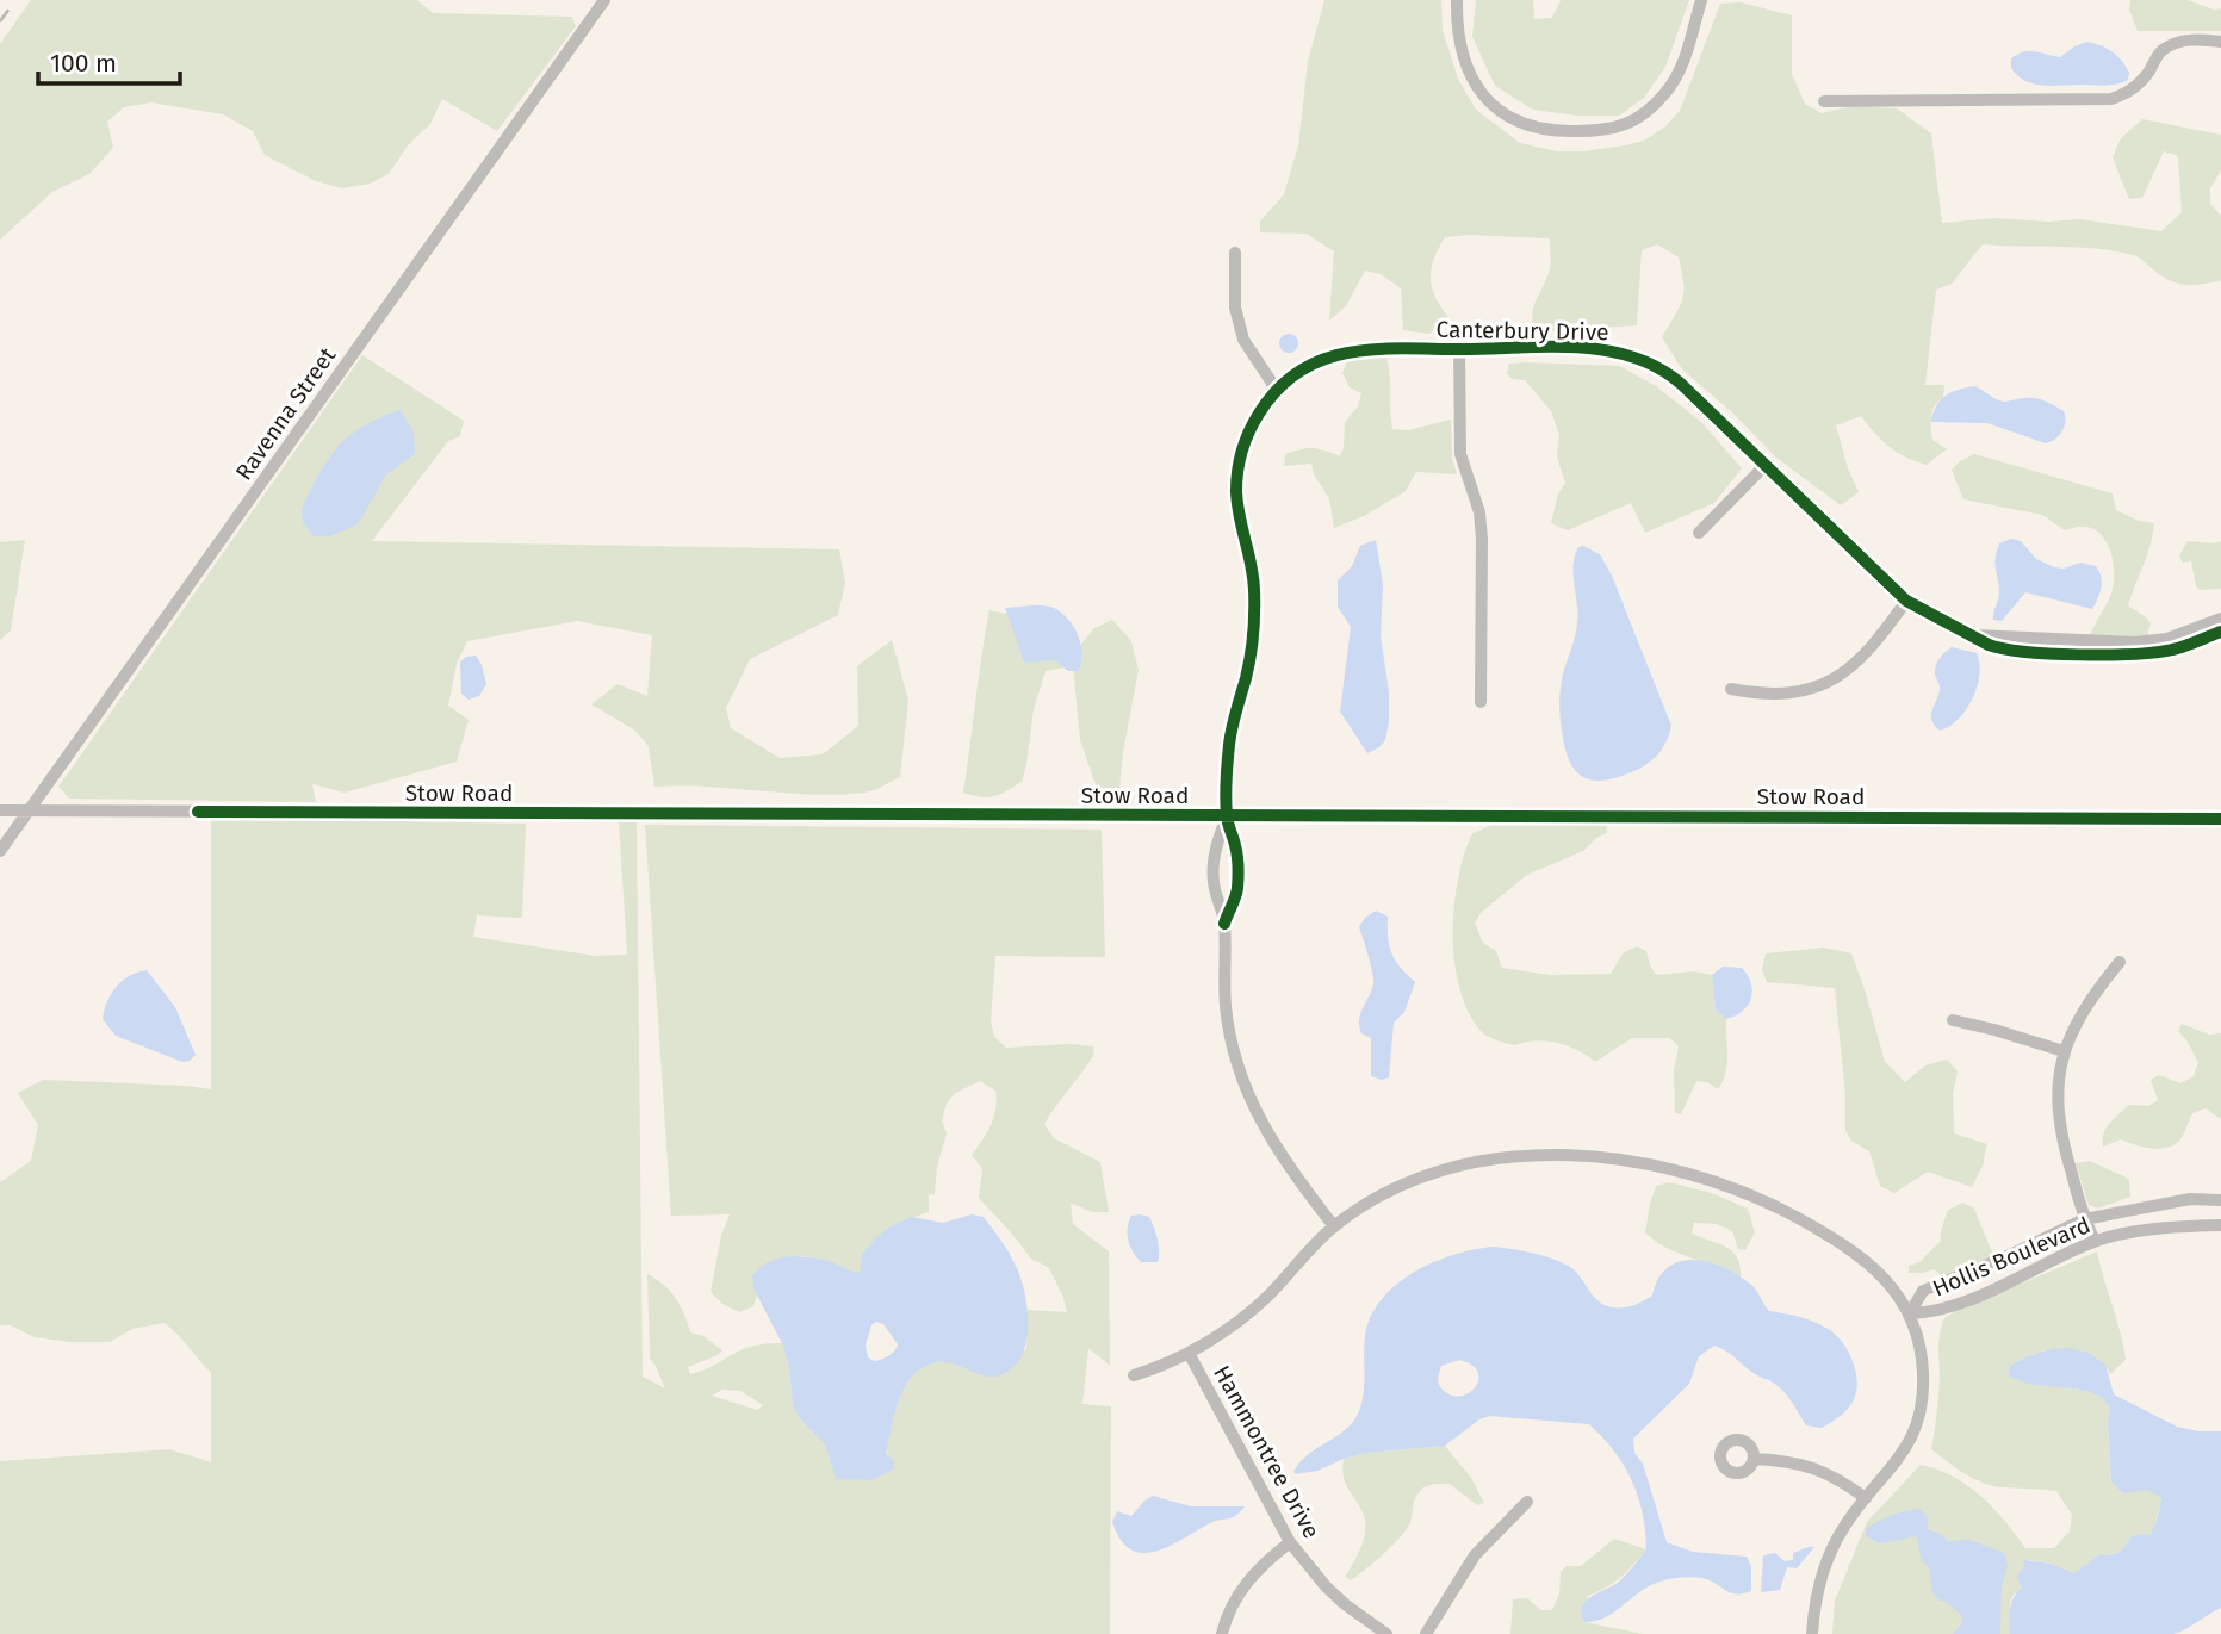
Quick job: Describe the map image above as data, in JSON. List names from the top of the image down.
{
  "streets": {
    "street": [
      "Canterbury Drive",
      "Ravenna Street",
      "Stow Road",
      "Hollis Boulevard",
      "Hammontree Drive"
    ]
  },
  "crossings": [
    ["Canterbury Drive", "Stow Road"],
    ["Ravenna Street", "Stow Road"]
  ],
  "scale_bar": "100 m"
}
